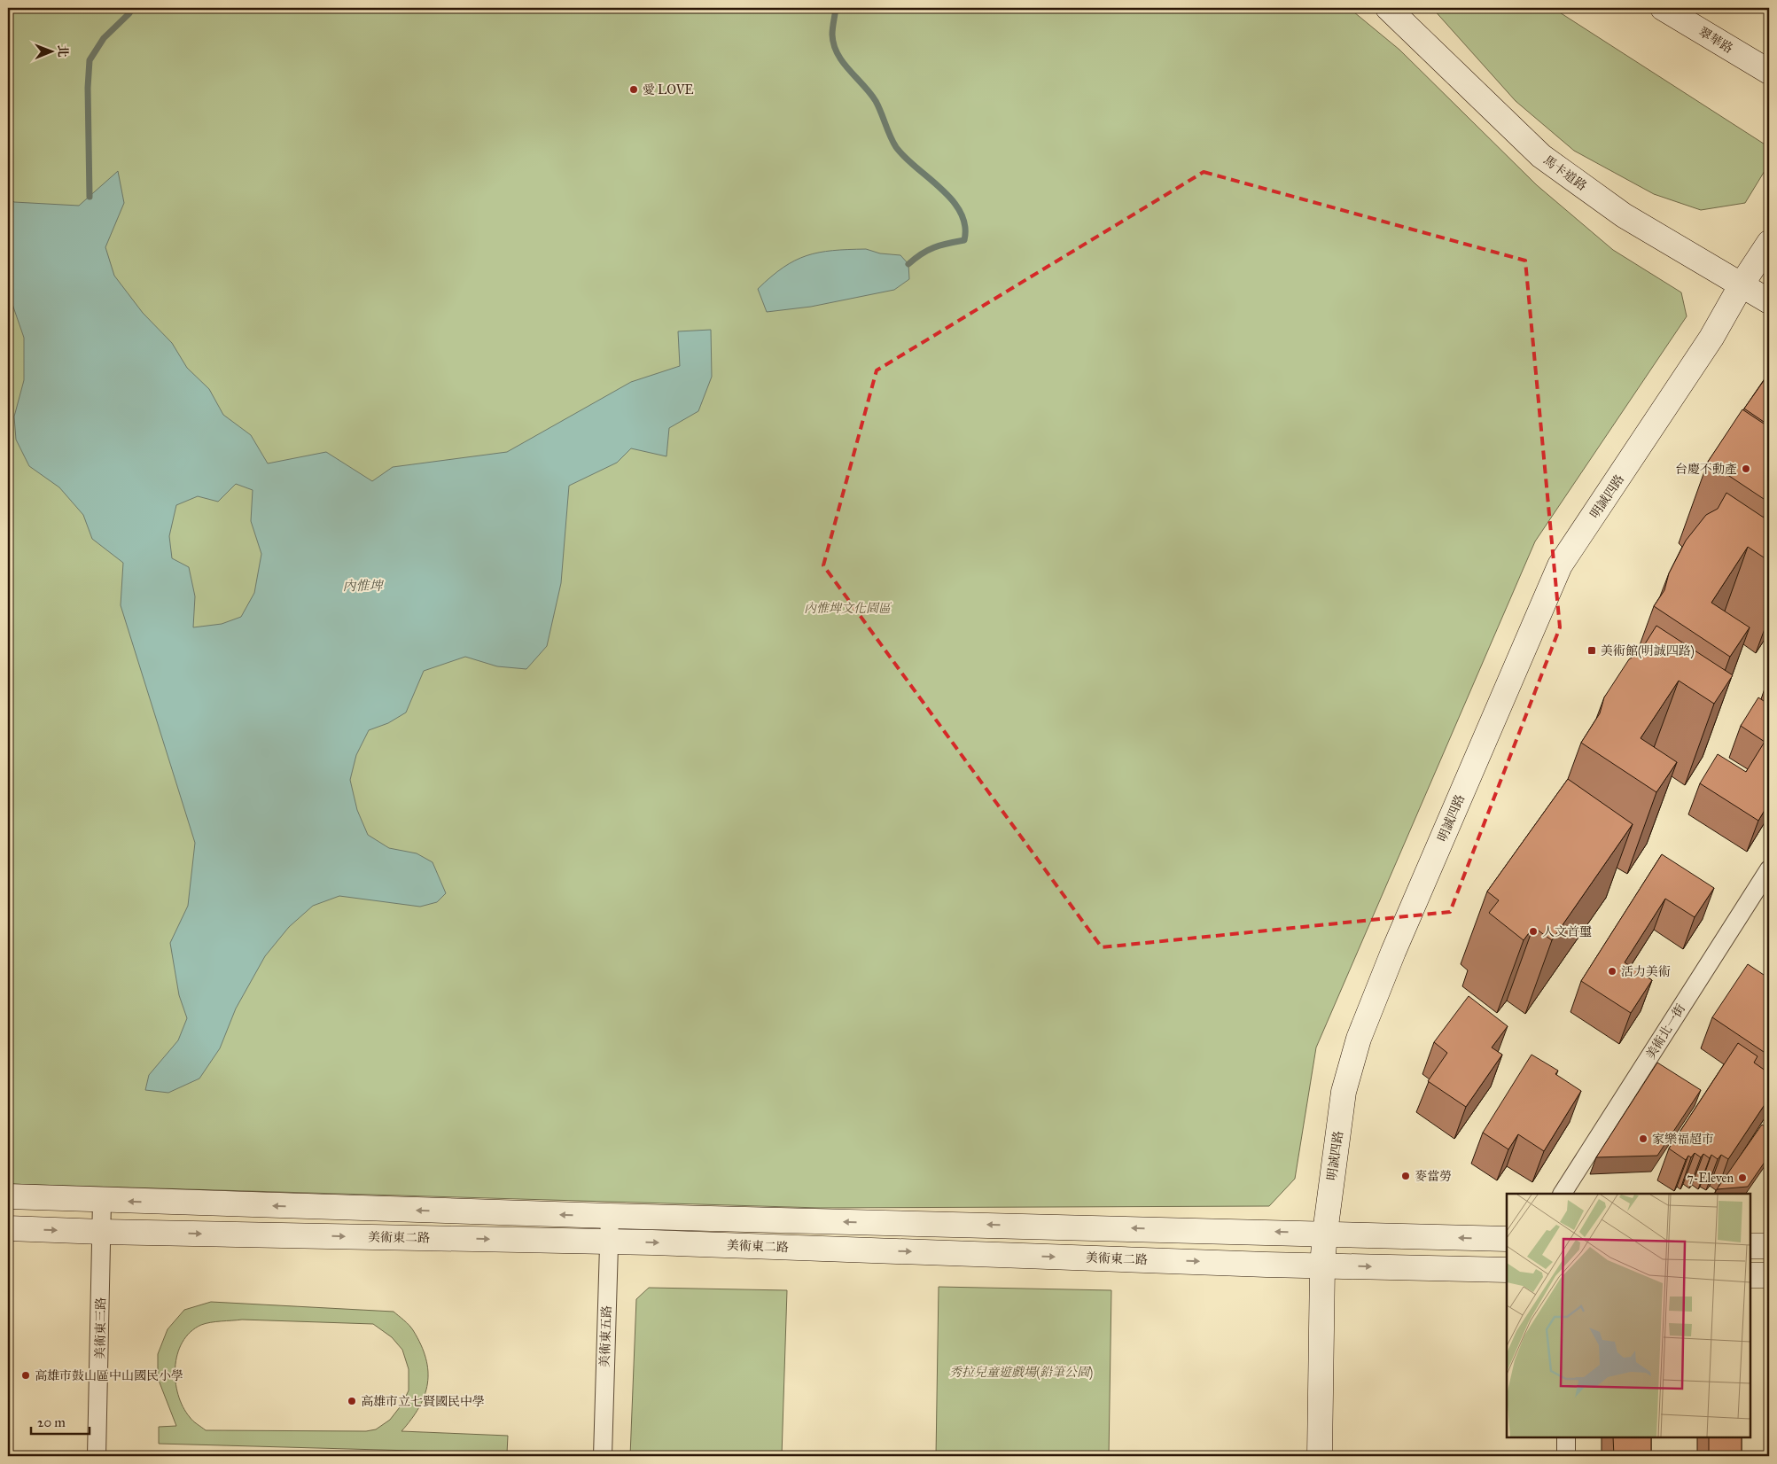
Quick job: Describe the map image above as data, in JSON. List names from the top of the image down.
{
  "streets": {
    "street": [
      "翠華路",
      "馬卡道路",
      "明誠四路",
      "美術北一街",
      "美術東二路",
      "美術東三路",
      "美術東五路"
    ]
  },
  "crossings": [
    ["馬卡道路", "明誠四路"],
    ["明誠四路", "美術東二路"],
    ["美術東二路", "美術東三路"],
    ["美術東二路", "美術東五路"]
  ],
  "water": ["內惟埤"],
  "parks": ["內惟埤文化園區", "秀拉兒童遊戲場(鉛筆公園)"],
  "places": {
    "other": [
      "愛 LOVE",
      "台慶不動產",
      "人文首璽",
      "活力美術",
      "家樂福超市",
      "麥當勞",
      "7-Eleven",
      "高雄市鼓山區中山國民小學",
      "高雄市立七賢國民中學"
    ],
    "transit": ["美術館(明誠四路)"]
  },
  "scale_bar": "20 m",
  "north": "right"
}
